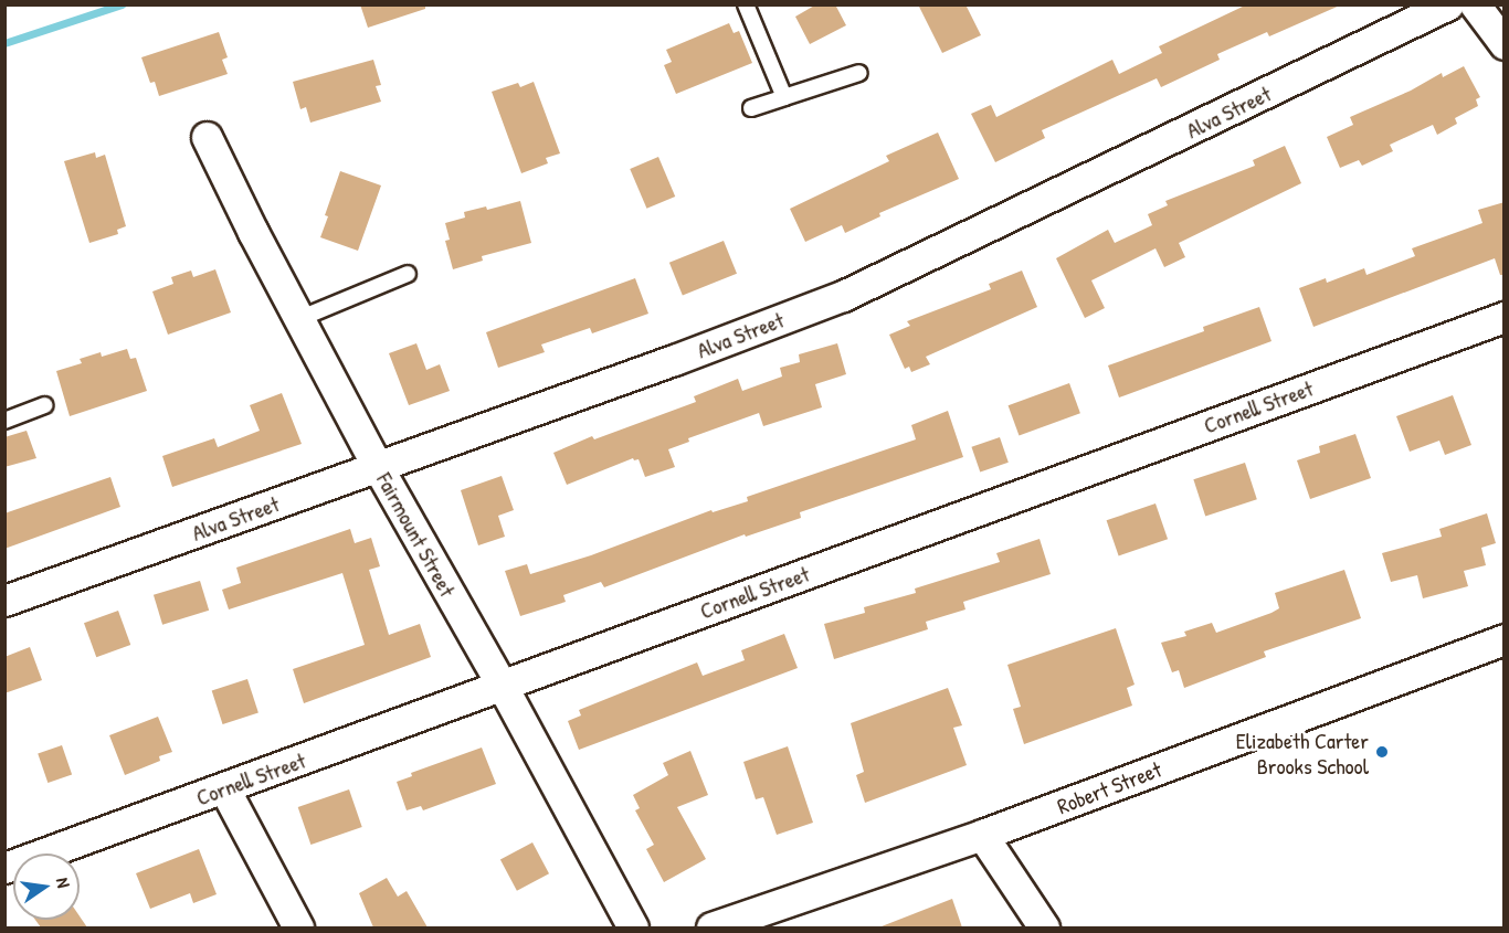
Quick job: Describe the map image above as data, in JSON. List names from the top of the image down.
{
  "streets": {
    "street": [
      "Alva Street",
      "Cornell Street",
      "Fairmount Street",
      "Robert Street"
    ]
  },
  "crossings": [
    ["Alva Street", "Fairmount Street"],
    ["Cornell Street", "Fairmount Street"]
  ],
  "places": ["Elizabeth Carter Brooks School"],
  "north": "right"
}
